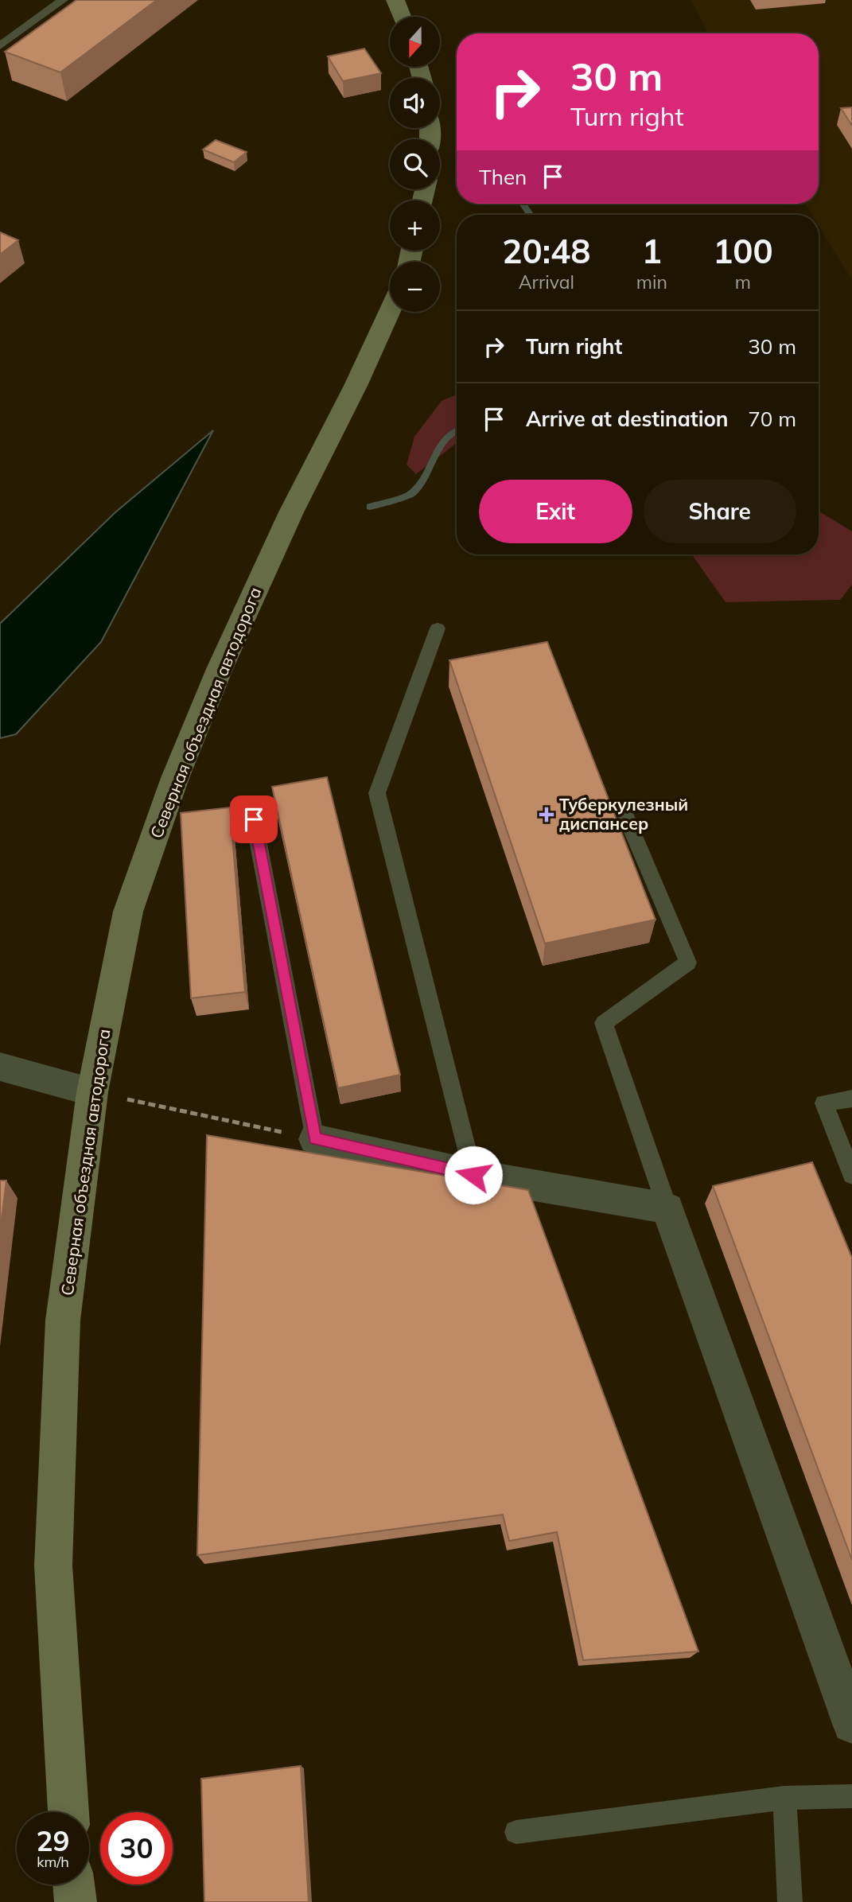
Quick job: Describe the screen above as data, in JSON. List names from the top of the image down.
{
  "streets": {
    "street": ["Северная объездная автодорога"]
  },
  "places": {
    "health": ["Туберкулезный диспансер"]
  },
  "north": "bottom",
  "page": {
    "map_buttons": ["+", "−"],
    "turn": ["30 m", "Turn right"],
    "then": "Then",
    "eta": [
      "20:48",
      "Arrival",
      "1",
      "min",
      "100",
      "m"
    ],
    "list": [
      {
        "name": "Turn right",
        "value": "30 m"
      },
      {
        "name": "Arrive at destination",
        "value": "70 m"
      }
    ],
    "buttons": ["Exit", "Share"],
    "speed": "29 km/h",
    "limit": "30"
  }
}
